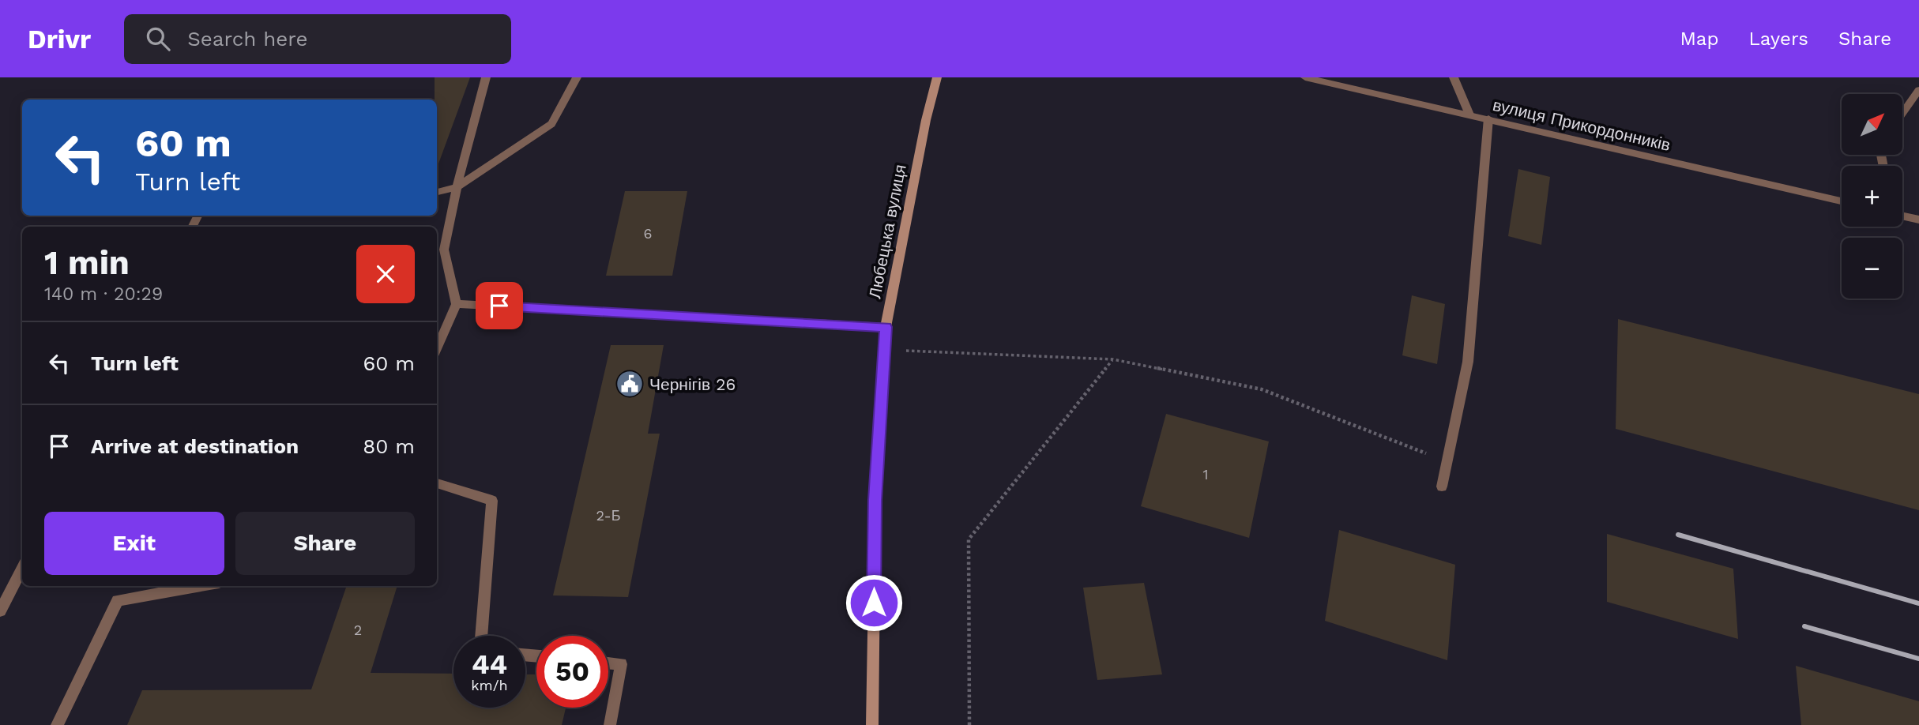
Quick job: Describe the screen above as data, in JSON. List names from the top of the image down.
{
  "streets": {
    "main road": ["Любецька вулиця"],
    "street": ["вулиця Прикордонників"]
  },
  "places": {
    "public building": ["Чернігів 26"]
  },
  "house_numbers": [
    "6",
    "1",
    "2-Б",
    "2"
  ],
  "north": "top right",
  "page": {
    "header": "Drivr",
    "search": "Search here",
    "nav": ["Map", "Layers", "Share"],
    "map_buttons": ["+", "−"],
    "turn": ["60 m", "Turn left"],
    "heading": ["1 min", "140 m · 20:29"],
    "list": [
      {
        "name": "Turn left",
        "value": "60 m"
      },
      {
        "name": "Arrive at destination",
        "value": "80 m"
      }
    ],
    "buttons": ["Exit", "Share"],
    "speed": "44 km/h",
    "limit": "50"
  }
}
